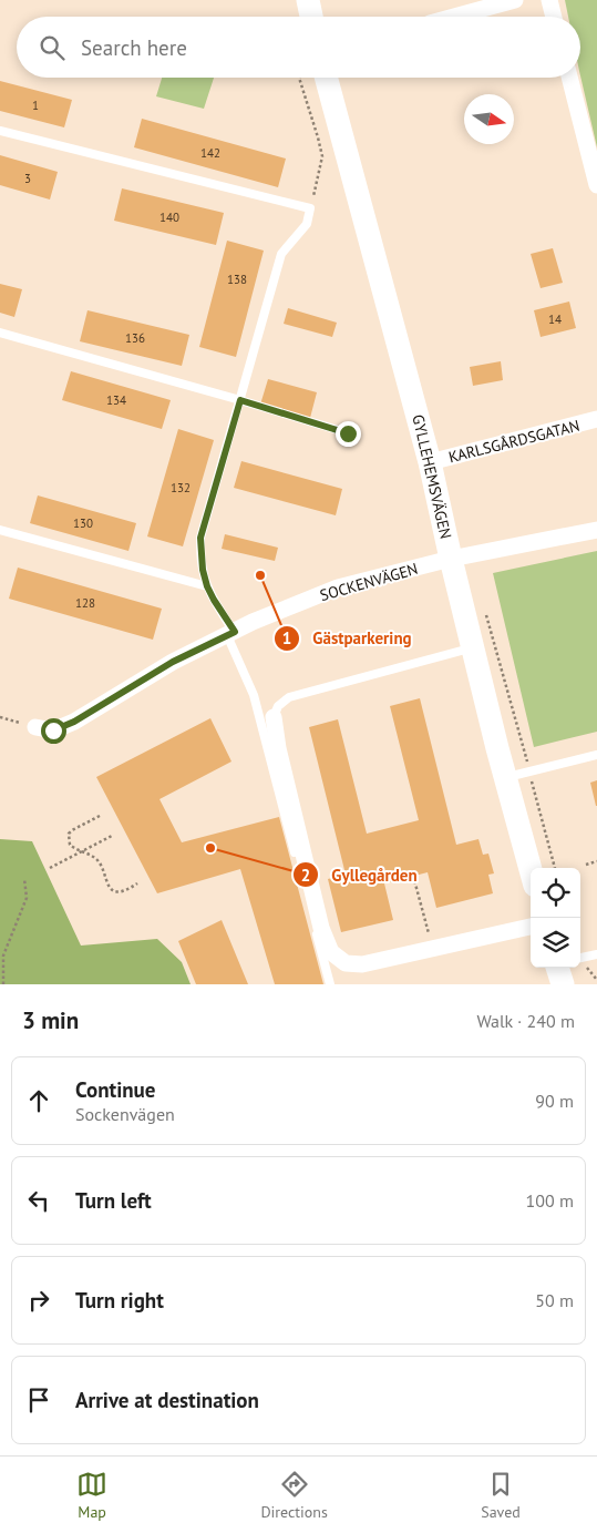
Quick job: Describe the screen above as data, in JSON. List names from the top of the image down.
{
  "streets": {
    "street": ["KARLSGÅRDSGATAN", "GYLLEHEMSVÄGEN", "SOCKENVÄGEN"]
  },
  "crossings": [
    ["KARLSGÅRDSGATAN", "GYLLEHEMSVÄGEN"],
    ["GYLLEHEMSVÄGEN", "SOCKENVÄGEN"]
  ],
  "places": ["Gästparkering", "Gyllegården"],
  "house_numbers": [
    "1",
    "142",
    "3",
    "140",
    "138",
    "14",
    "136",
    "134",
    "132",
    "130",
    "128"
  ],
  "north": "right",
  "page": {
    "search": "Search here",
    "heading": ["3 min", "Walk · 240 m"],
    "list": [
      ["Continue", "Sockenvägen", "90 m"],
      ["Turn left", "100 m"],
      ["Turn right", "50 m"],
      "Arrive at destination"
    ],
    "nav": ["Map", "Directions", "Saved"]
  }
}
